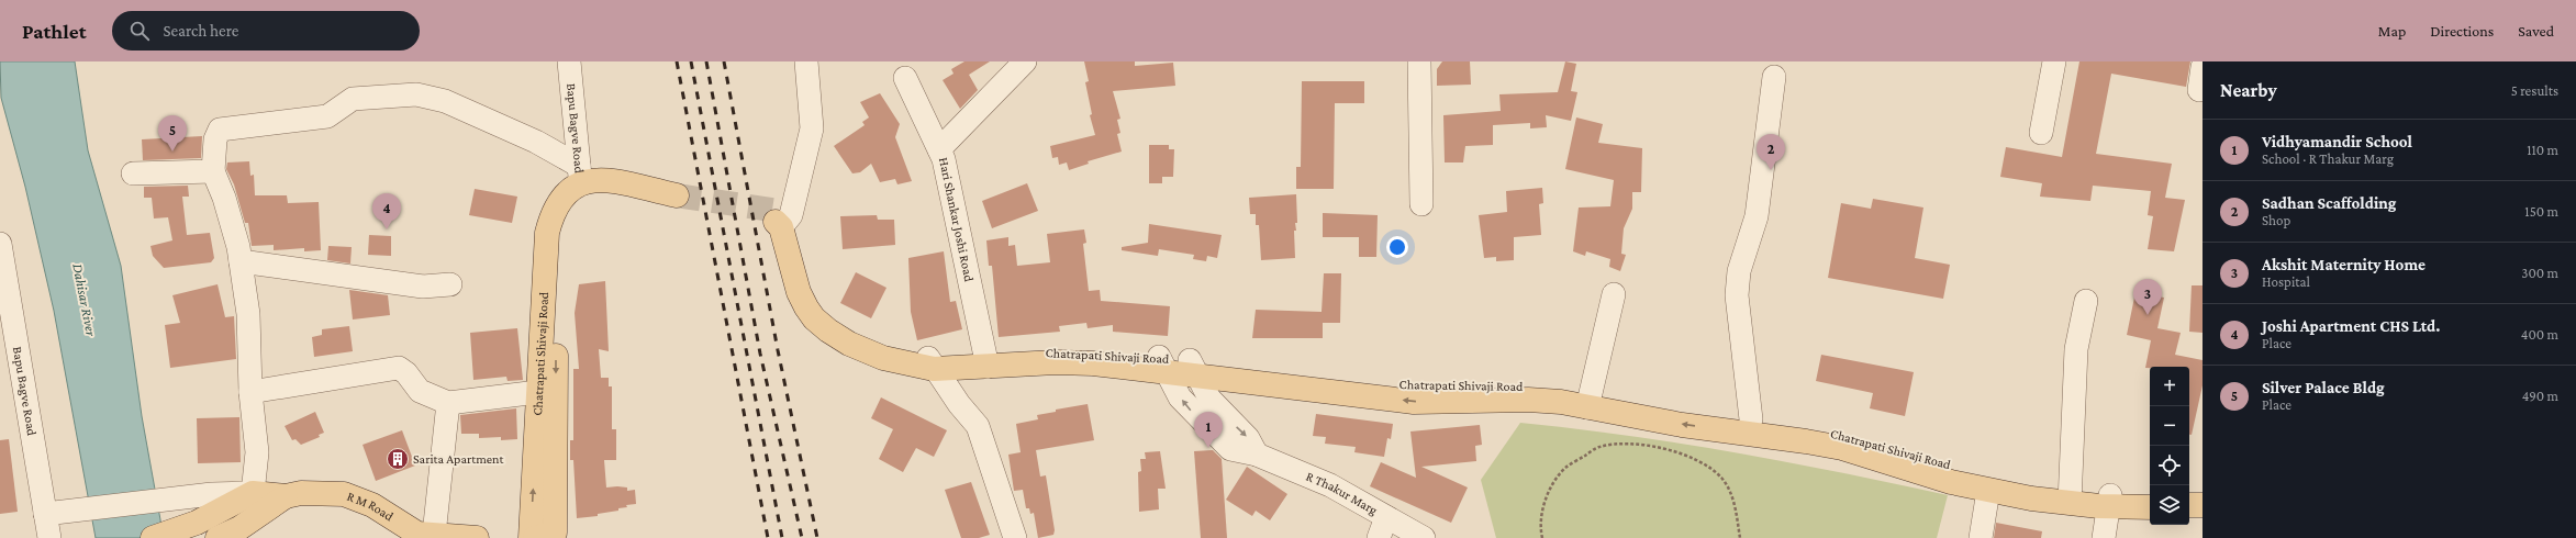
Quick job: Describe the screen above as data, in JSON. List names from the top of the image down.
{
  "streets": {
    "main road": ["Chatrapati Shivaji Road", "R M Road"],
    "street": ["Bapu Bagve Road", "Hari Shankar Joshi Road", "R Thakur Marg"]
  },
  "crossings": [
    ["Bapu Bagve Road", "Chatrapati Shivaji Road"]
  ],
  "water": ["Dahisar River"],
  "places": {
    "building": ["Sarita Apartment"]
  },
  "page": {
    "header": "Pathlet",
    "search": "Search here",
    "nav": ["Map", "Directions", "Saved"],
    "heading": ["Nearby", "5 results"],
    "pins": [
      "5",
      "2",
      "4",
      "3",
      "1"
    ],
    "list": [
      {
        "mark": "1",
        "name": "Vidhyamandir School",
        "note": "School · R Thakur Marg",
        "value": "110 m"
      },
      {
        "mark": "2",
        "name": "Sadhan Scaffolding",
        "note": "Shop",
        "value": "150 m"
      },
      {
        "mark": "3",
        "name": "Akshit Maternity Home",
        "note": "Hospital",
        "value": "300 m"
      },
      {
        "mark": "4",
        "name": "Joshi Apartment CHS Ltd.",
        "note": "Place",
        "value": "400 m"
      },
      {
        "mark": "5",
        "name": "Silver Palace Bldg",
        "note": "Place",
        "value": "490 m"
      }
    ],
    "map_buttons": ["+", "−"]
  }
}
